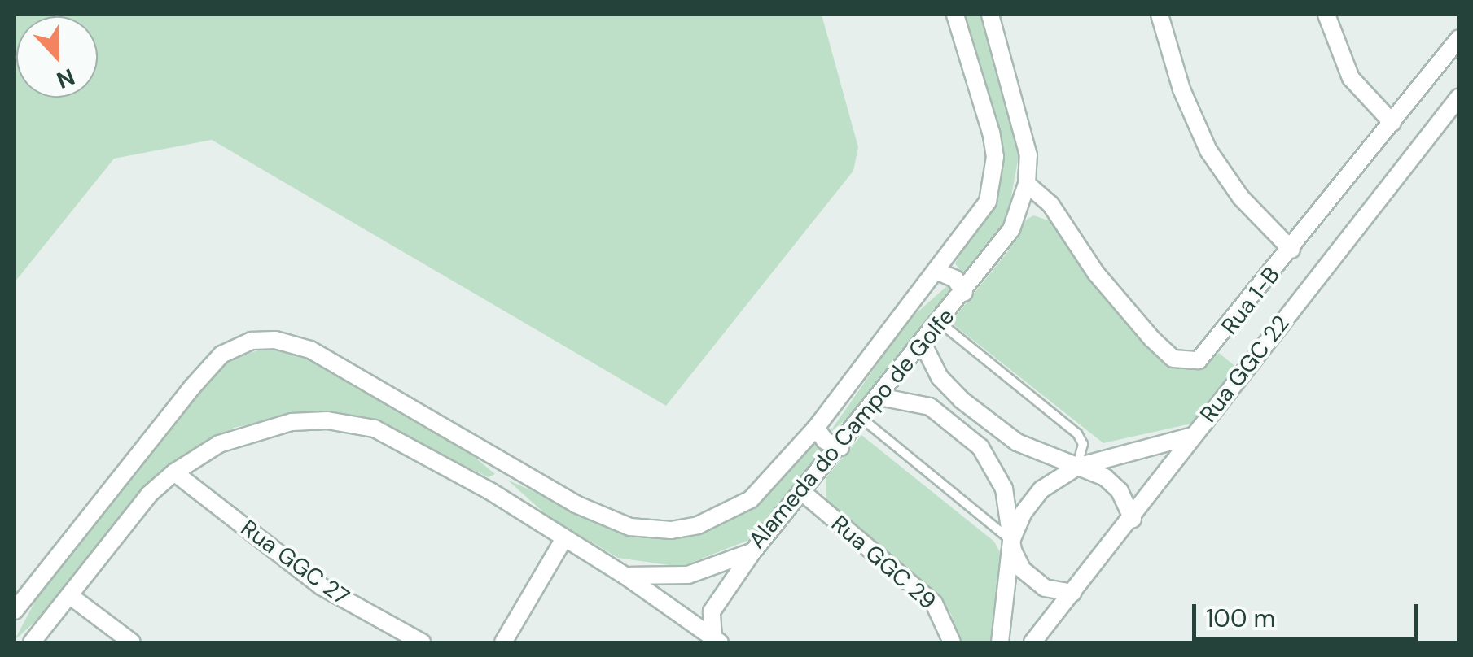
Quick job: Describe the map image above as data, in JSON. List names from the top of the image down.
{
  "streets": {
    "street": [
      "Rua 1-B",
      "Rua GGC 22",
      "Alameda do Campo de Golfe",
      "Rua GGC 27",
      "Rua GGC 29"
    ]
  },
  "crossings": [
    ["Rua 1-B", "Alameda do Campo de Golfe"],
    ["Alameda do Campo de Golfe", "Rua GGC 29"]
  ],
  "scale_bar": "100 m",
  "north": "bottom"
}
